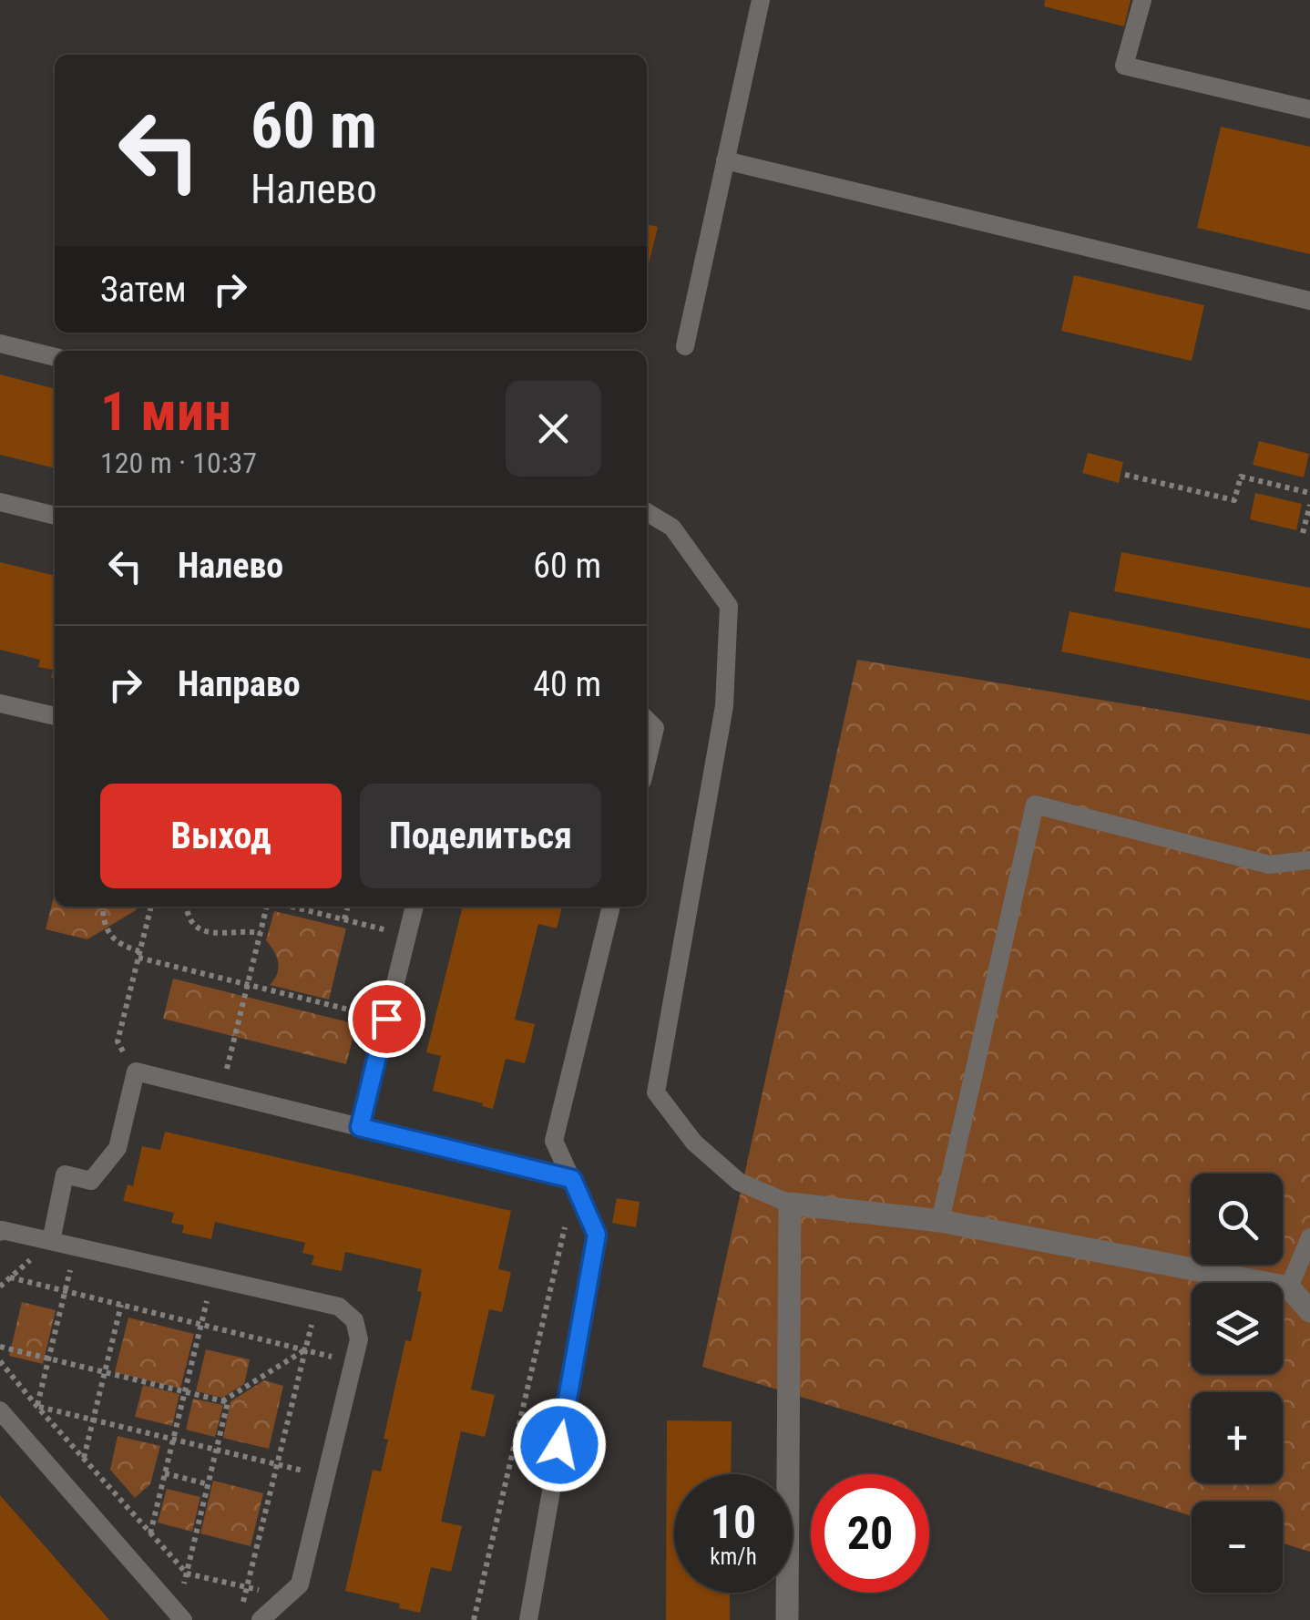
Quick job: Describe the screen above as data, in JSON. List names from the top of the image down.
{
  "page": {
    "turn": ["60 m", "Налево"],
    "then": "Затем",
    "heading": ["1 мин", "120 m · 10:37"],
    "list": [
      {
        "name": "Налево",
        "value": "60 m"
      },
      {
        "name": "Направо",
        "value": "40 m"
      }
    ],
    "buttons": ["Выход", "Поделиться"],
    "map_buttons": ["+", "−"],
    "speed": "10 km/h",
    "limit": "20"
  }
}
